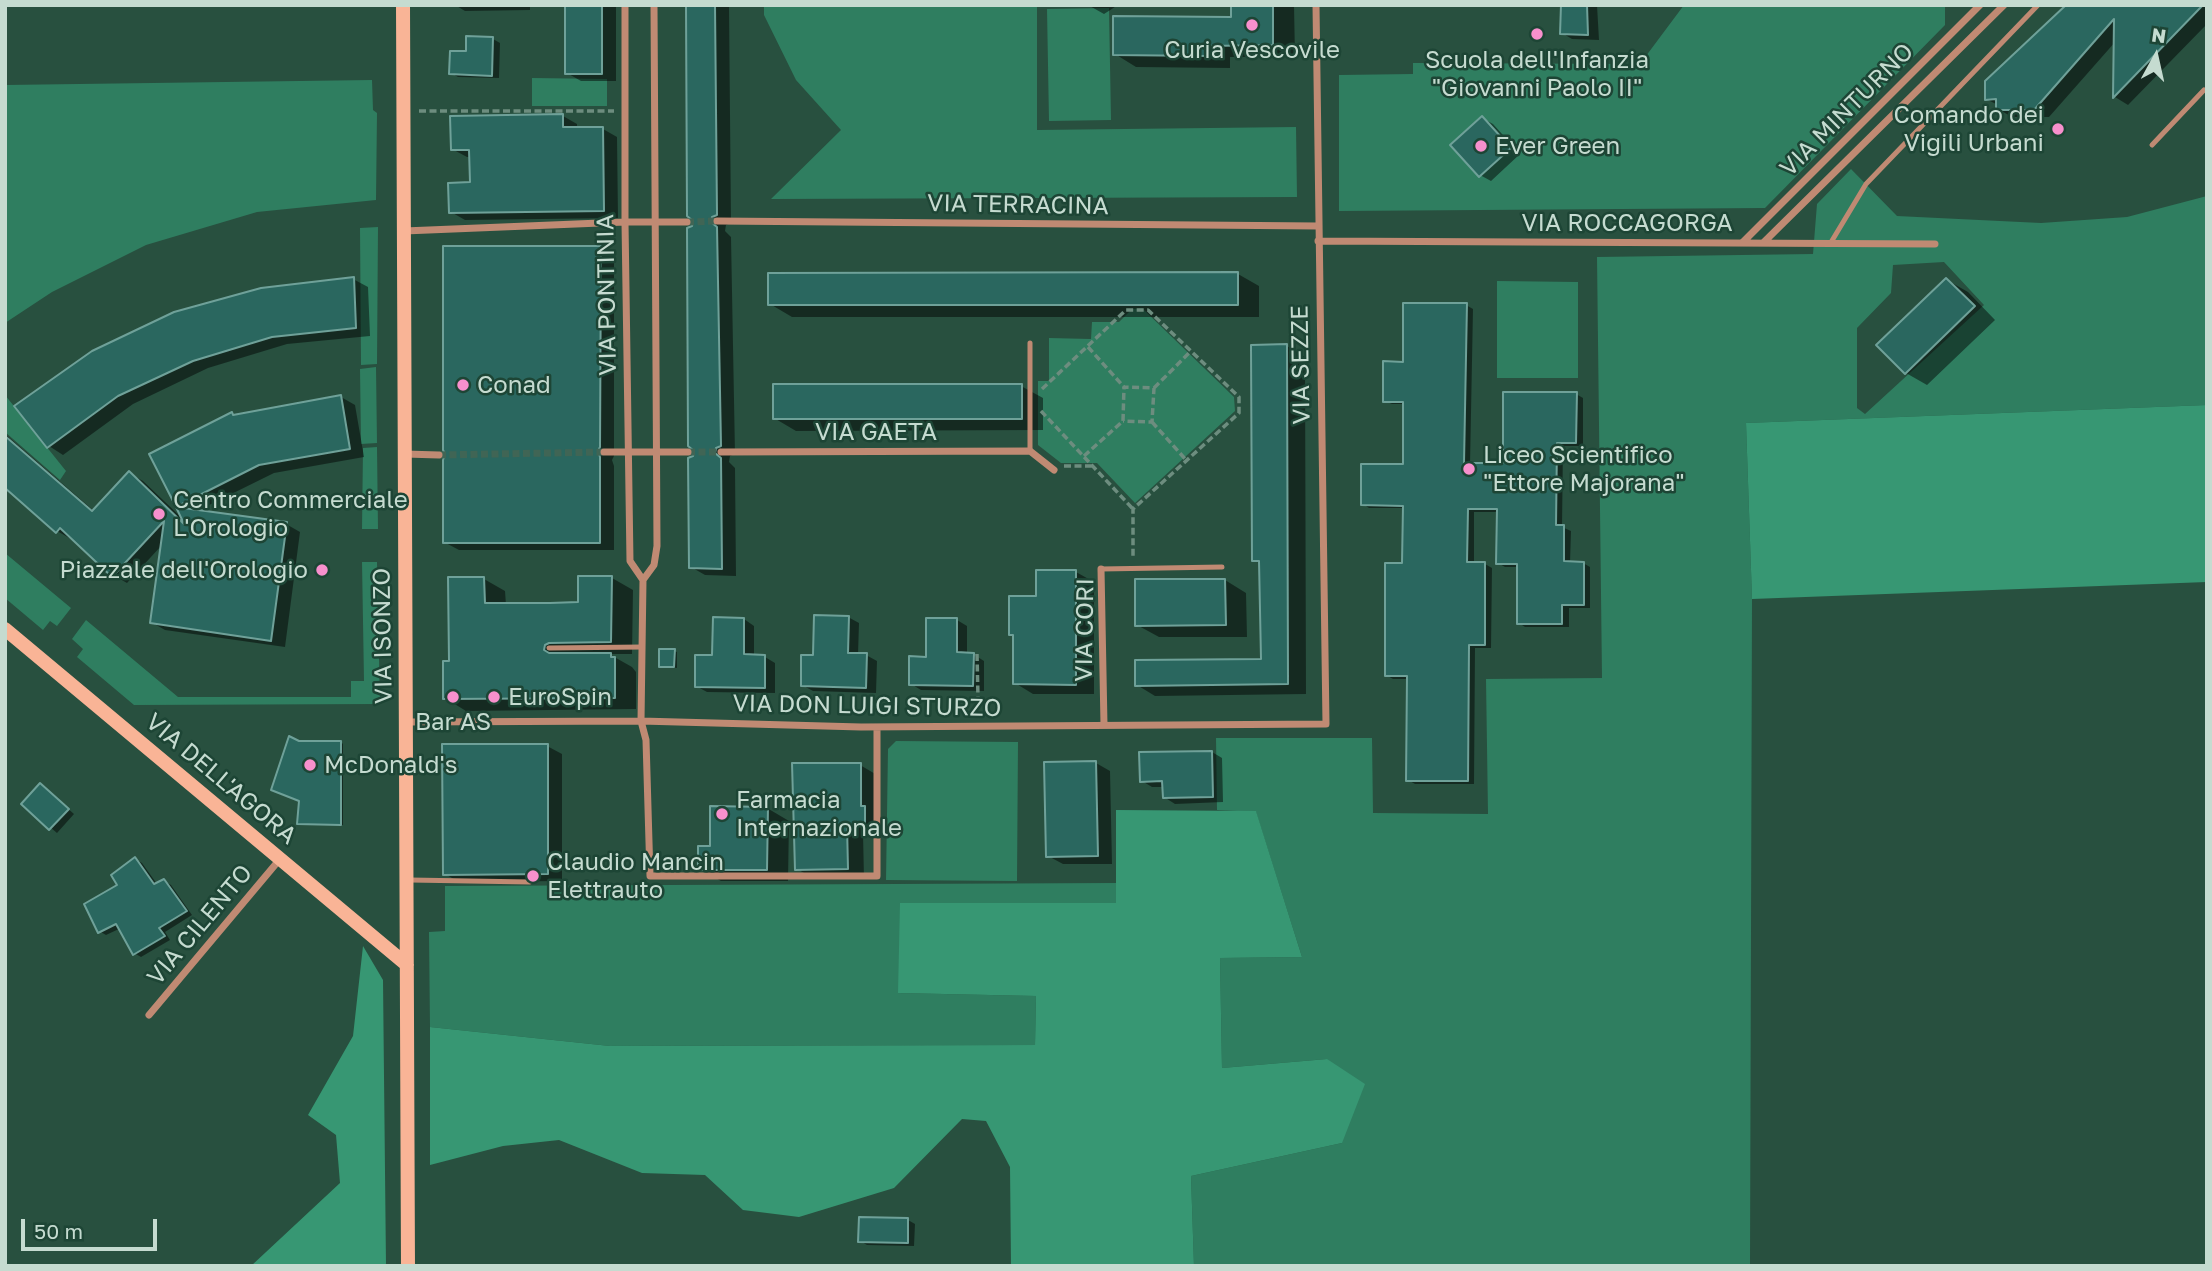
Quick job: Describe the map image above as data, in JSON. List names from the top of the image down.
{
  "streets": {
    "main road": ["VIA ISONZO", "VIA DELL'AGORA"],
    "street": [
      "VIA MINTURNO",
      "VIA TERRACINA",
      "VIA ROCCAGORGA",
      "VIA PONTINIA",
      "VIA SEZZE",
      "VIA GAETA",
      "VIA CORI",
      "VIA DON LUIGI STURZO",
      "VIA CILENTO"
    ]
  },
  "crossings": [
    ["VIA MINTURNO", "VIA ROCCAGORGA"],
    ["VIA TERRACINA", "VIA SEZZE"],
    ["VIA ROCCAGORGA", "VIA SEZZE"],
    ["VIA PONTINIA", "VIA DON LUIGI STURZO"],
    ["VIA SEZZE", "VIA DON LUIGI STURZO"],
    ["VIA CORI", "VIA DON LUIGI STURZO"],
    ["VIA ISONZO", "VIA DON LUIGI STURZO"],
    ["VIA ISONZO", "VIA DELL'AGORA"],
    ["VIA DELL'AGORA", "VIA CILENTO"]
  ],
  "places": [
    "Curia Vescovile",
    "Scuola dell'Infanzia \"Giovanni Paolo II\"",
    "Comando dei Vigili Urbani",
    "Ever Green",
    "Conad",
    "Liceo Scientifico \"Ettore Majorana\"",
    "Centro Commerciale L'Orologio",
    "Piazzale dell'Orologio",
    "Bar AS",
    "EuroSpin",
    "McDonald's",
    "Farmacia Internazionale",
    "Claudio Mancin Elettrauto"
  ],
  "scale_bar": "50 m",
  "north": "top"
}
